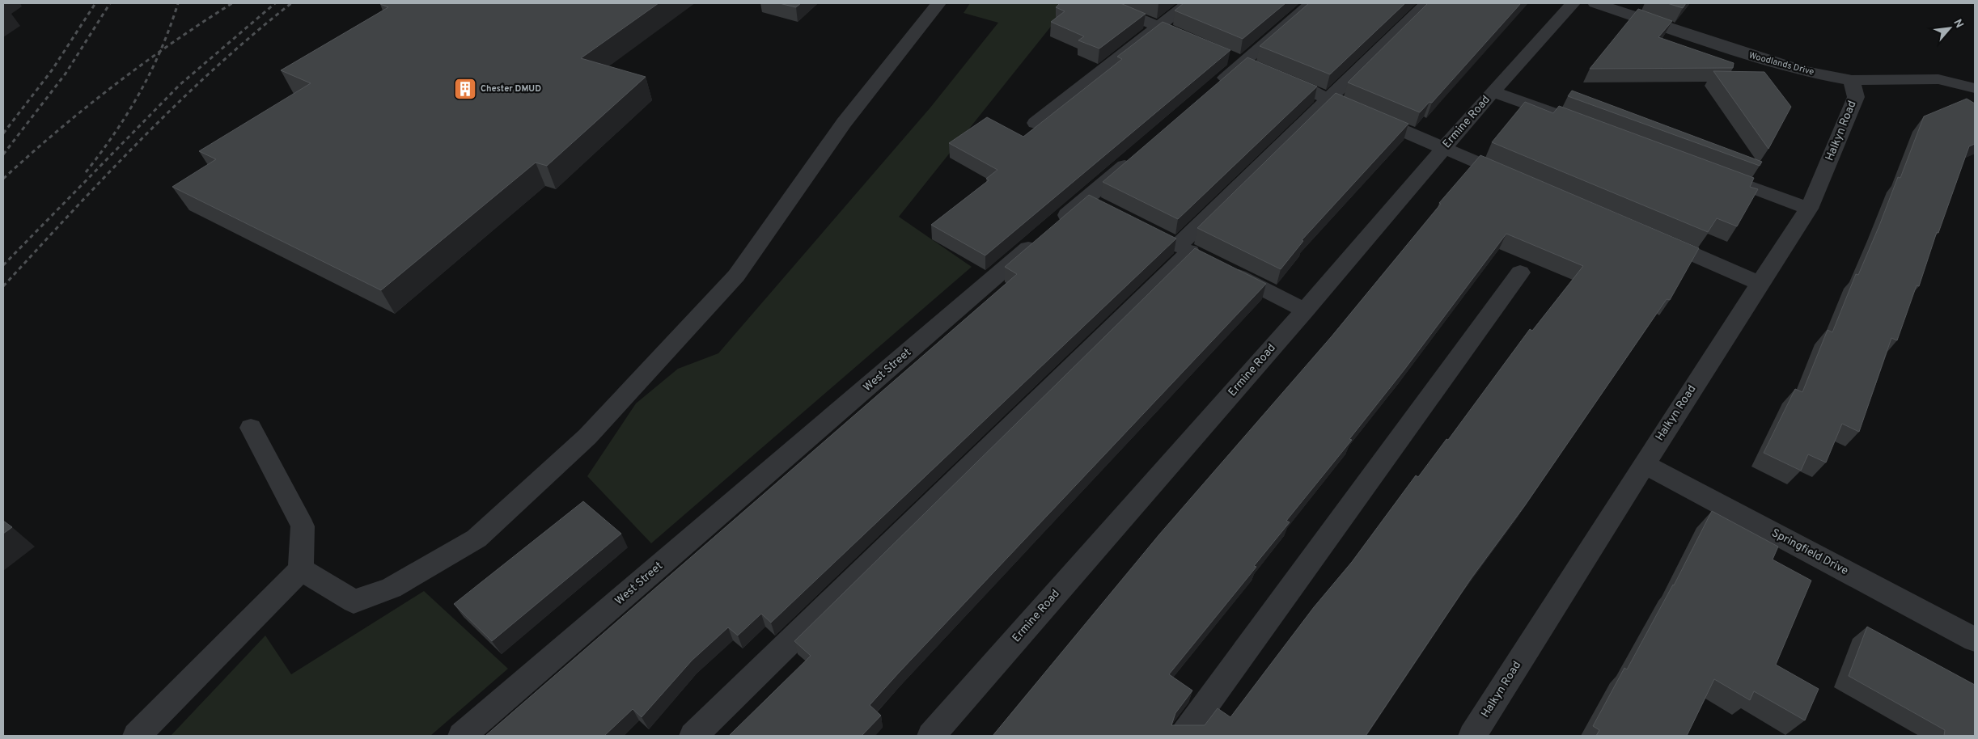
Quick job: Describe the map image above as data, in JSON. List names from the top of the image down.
{
  "streets": {
    "street": [
      "Woodlands Drive",
      "Ermine Road",
      "Halkyn Road",
      "West Street",
      "Springfield Drive"
    ]
  },
  "crossings": [
    ["Woodlands Drive", "Halkyn Road"],
    ["Halkyn Road", "Springfield Drive"]
  ],
  "places": {
    "building": ["Chester DMUD"]
  },
  "north": "top right"
}
